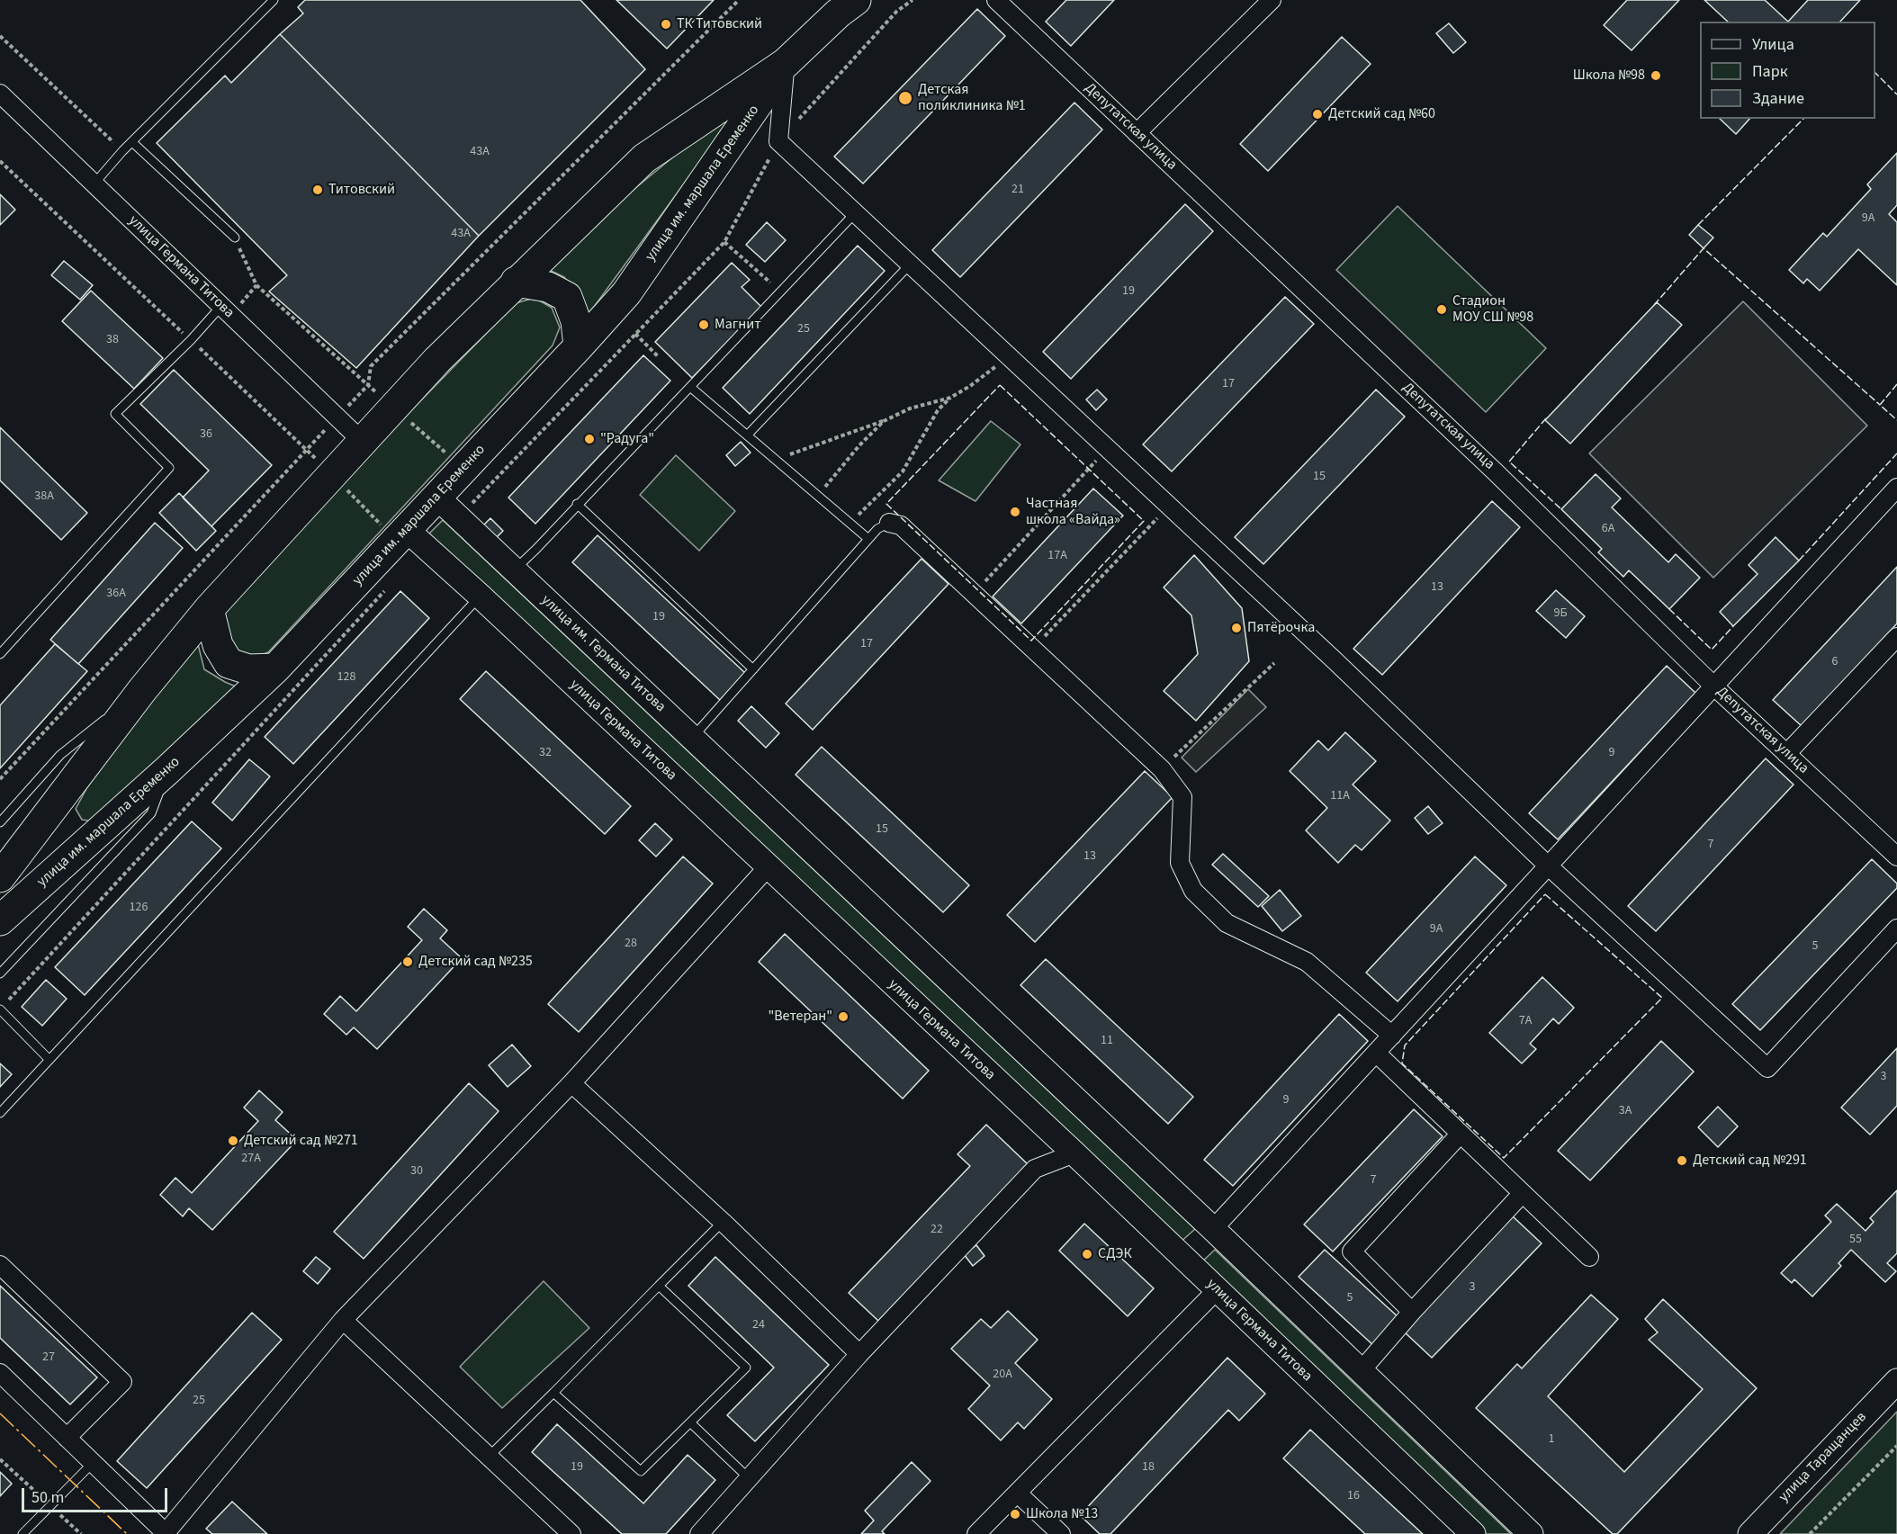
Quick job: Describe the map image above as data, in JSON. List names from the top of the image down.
{
  "streets": {
    "highway": ["улица им. маршала Еременко"],
    "street": [
      "Депутатская улица",
      "улица Германа Титова",
      "улица им. Германа Титова",
      "улица Таращанцев"
    ]
  },
  "crossings": [
    ["улица им. маршала Еременко", "улица Германа Титова"]
  ],
  "places": [
    "ТК Титовский",
    "Школа №98",
    "Детская поликлиника №1",
    "Детский сад №60",
    "Титовский",
    "Стадион МОУ СШ №98",
    "Магнит",
    "\"Радуга\"",
    "Частная школа «Вайда»",
    "Пятёрочка",
    "Детский сад №235",
    "\"Ветеран\"",
    "Детский сад №271",
    "Детский сад №291",
    "СДЭК",
    "Школа №13"
  ],
  "house_numbers": [
    "43А",
    "21",
    "9А",
    "43А",
    "19",
    "25",
    "38",
    "17",
    "36",
    "15",
    "38А",
    "6А",
    "17А",
    "13",
    "36А",
    "9Б",
    "19",
    "17",
    "6",
    "128",
    "32",
    "9",
    "11А",
    "15",
    "7",
    "13",
    "126",
    "9А",
    "28",
    "5",
    "7А",
    "11",
    "3",
    "9",
    "3А",
    "27А",
    "30",
    "7",
    "22",
    "55",
    "3",
    "5",
    "24",
    "27",
    "20А",
    "25",
    "1",
    "19",
    "18",
    "16"
  ],
  "legend": ["Улица", "Парк", "Здание"],
  "scale_bar": "50 m"
}
